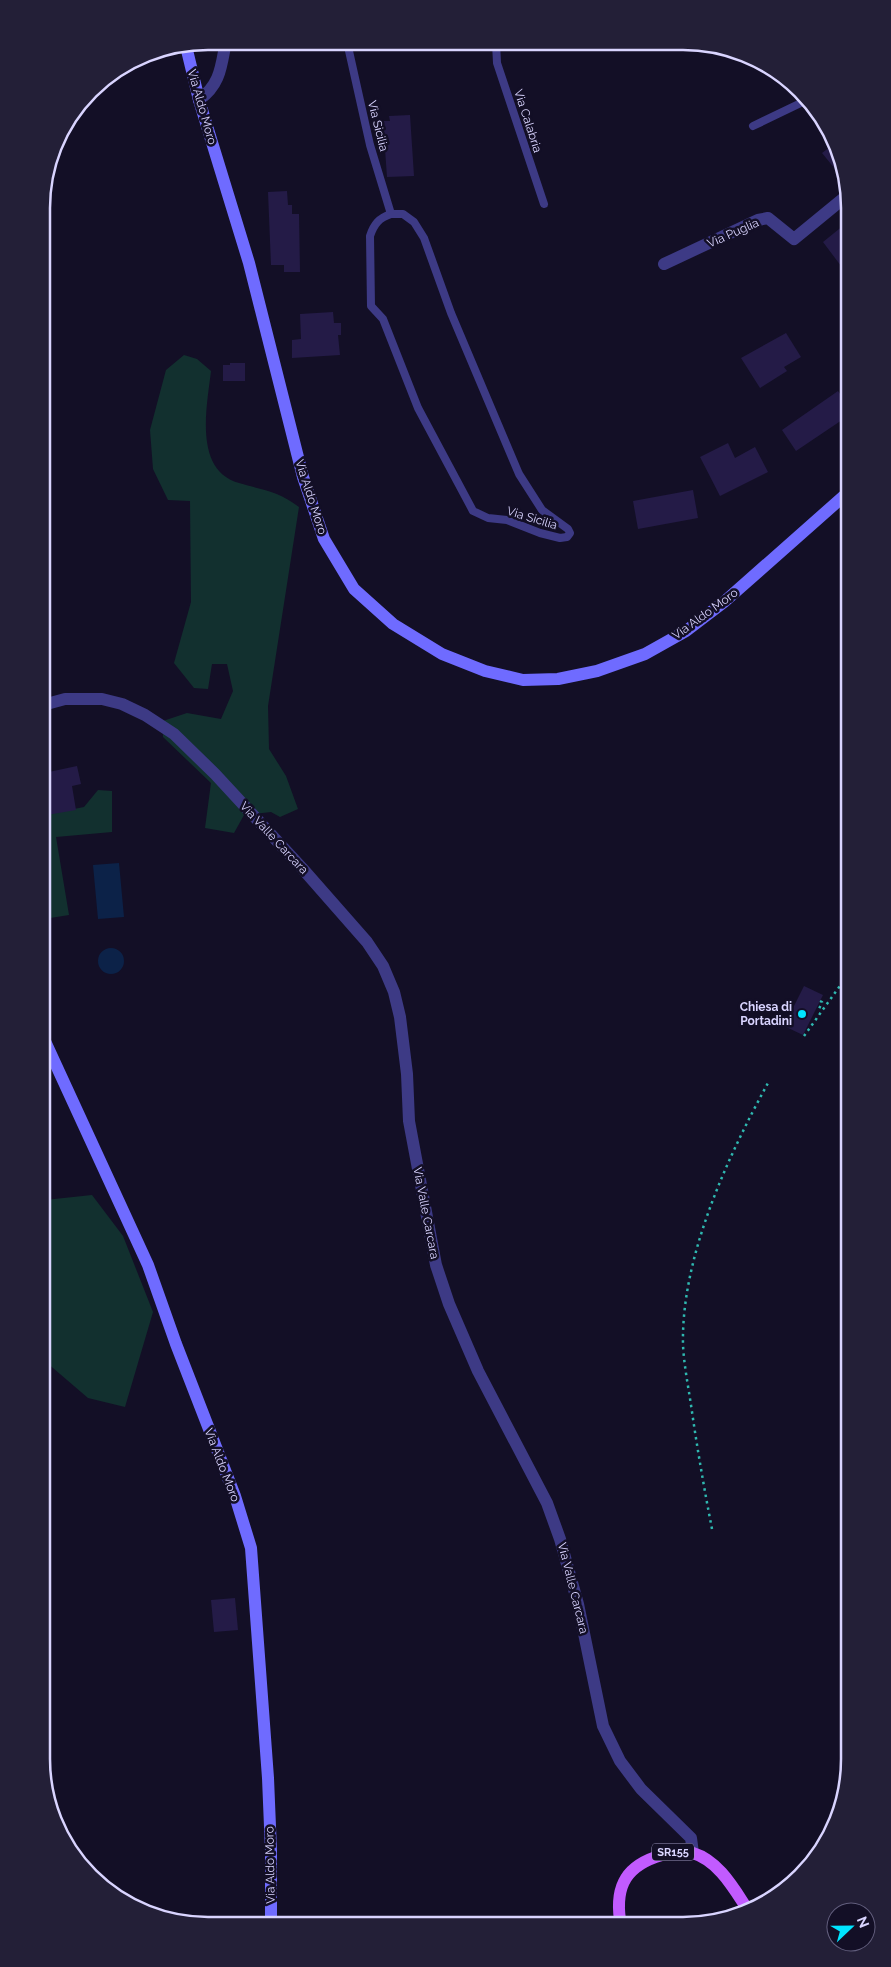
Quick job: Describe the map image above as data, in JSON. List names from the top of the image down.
{
  "streets": {
    "main road": ["Via Aldo Moro", "SR155"],
    "street": ["Via Puglia", "Via Valle Carcara"],
    "lane": ["Via Calabria", "Via Sicilia"]
  },
  "crossings": [
    ["Via Valle Carcara", "SR155"]
  ],
  "places": ["Chiesa di Portadini"],
  "north": "right"
}
